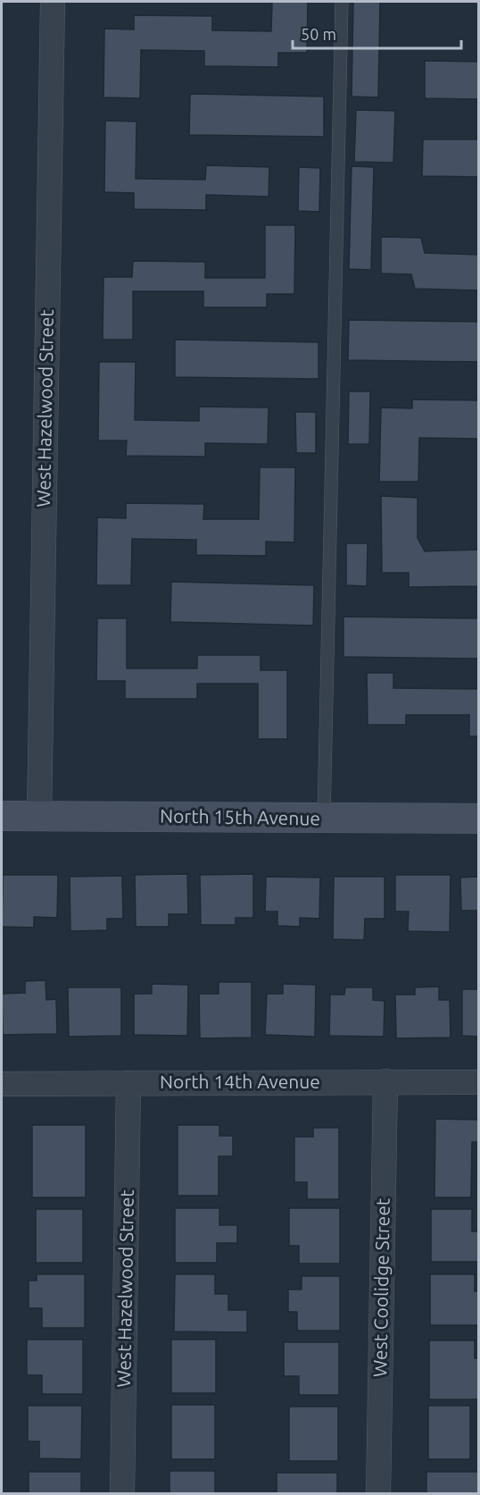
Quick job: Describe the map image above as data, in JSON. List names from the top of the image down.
{
  "streets": {
    "street": [
      "West Hazelwood Street",
      "North 15th Avenue",
      "North 14th Avenue",
      "West Coolidge Street"
    ]
  },
  "crossings": [
    ["West Hazelwood Street", "North 15th Avenue"],
    ["West Hazelwood Street", "North 14th Avenue"],
    ["North 14th Avenue", "West Coolidge Street"]
  ],
  "scale_bar": "50 m"
}
